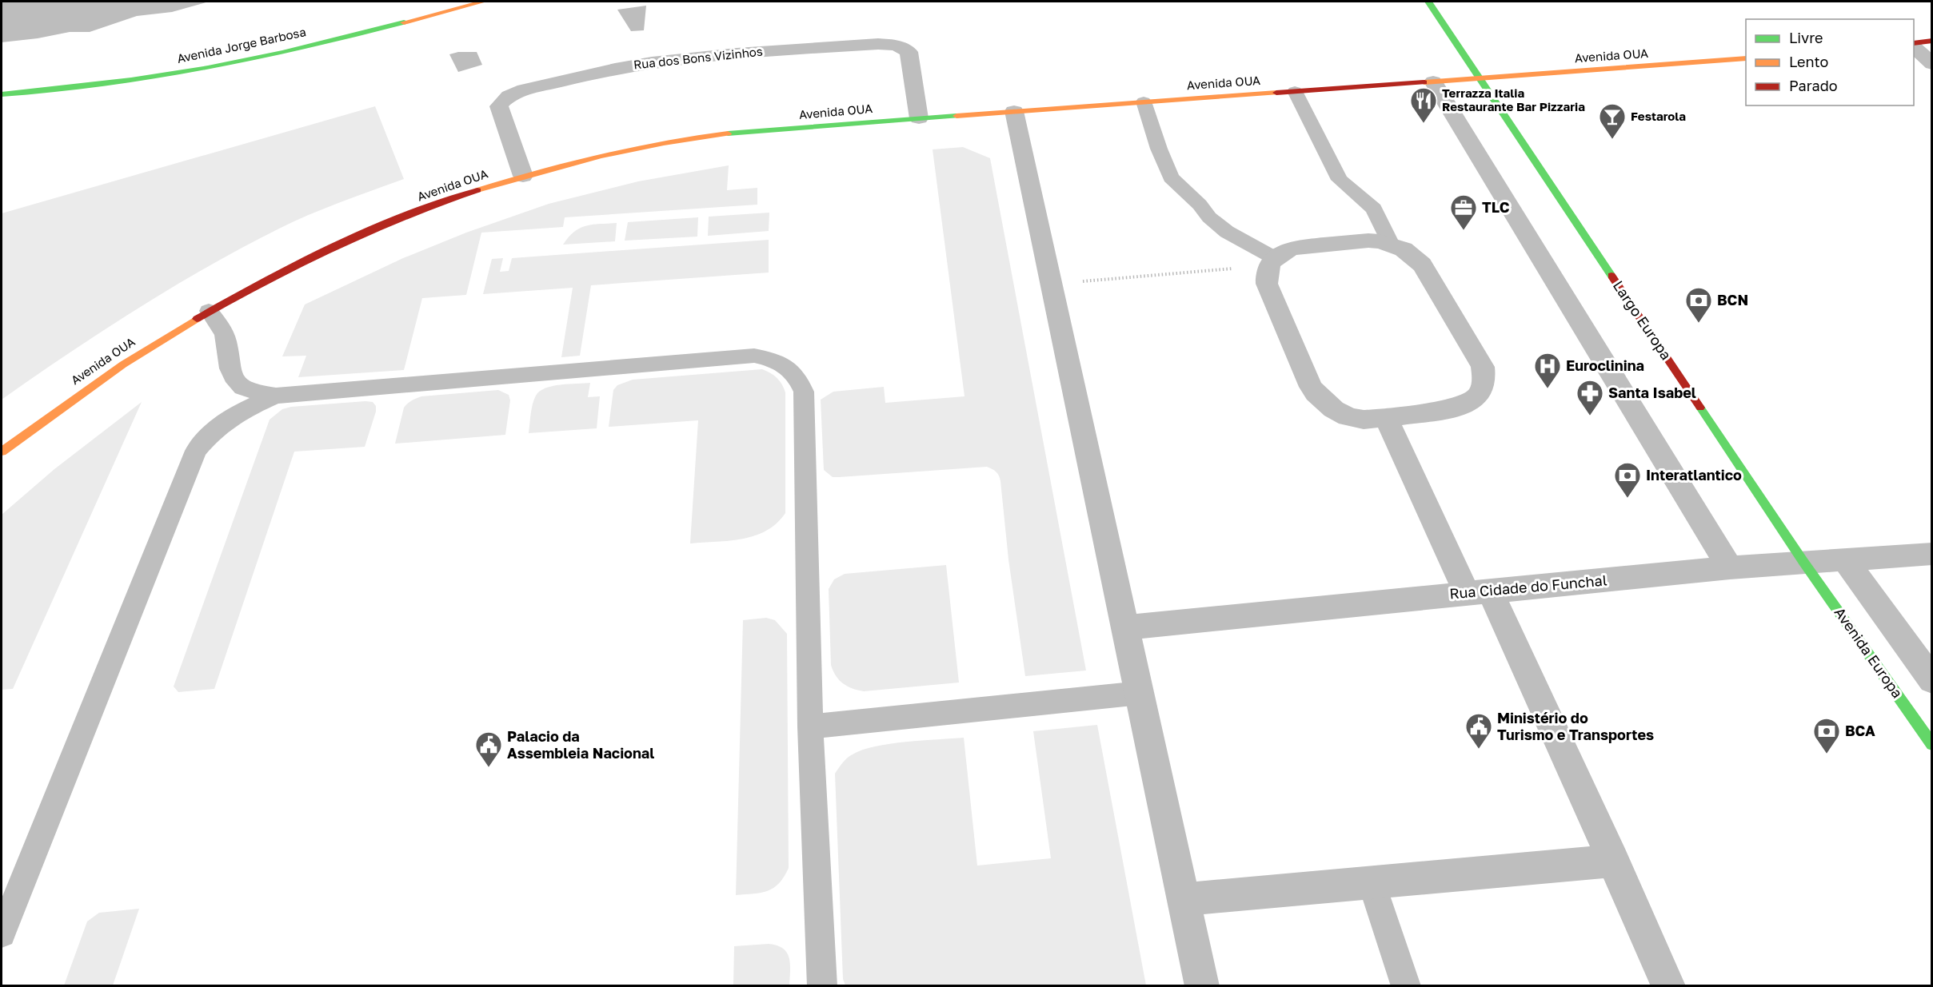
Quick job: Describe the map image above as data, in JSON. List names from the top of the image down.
{
  "streets": {
    "street": [
      "Avenida Jorge Barbosa",
      "Avenida OUA",
      "Rua dos Bons Vizinhos",
      "Largo Europa",
      "Rua Cidade do Funchal",
      "Avenida Europa"
    ]
  },
  "crossings": [
    ["Avenida OUA", "Rua dos Bons Vizinhos"],
    ["Avenida OUA", "Largo Europa"],
    ["Largo Europa", "Rua Cidade do Funchal"],
    ["Largo Europa", "Avenida Europa"],
    ["Rua Cidade do Funchal", "Avenida Europa"]
  ],
  "places": {
    "restaurant": ["Terrazza Italia Restaurante Bar Pizzaria"],
    "bar": ["Festarola"],
    "office": ["TLC"],
    "bank": ["BCN", "Interatlantico", "BCA"],
    "hospital": ["Euroclinina"],
    "pharmacy": ["Santa Isabel"],
    "public building": ["Ministério do Turismo e Transportes", "Palacio da Assembleia Nacional"]
  },
  "legend": ["Livre", "Lento", "Parado"]
}
